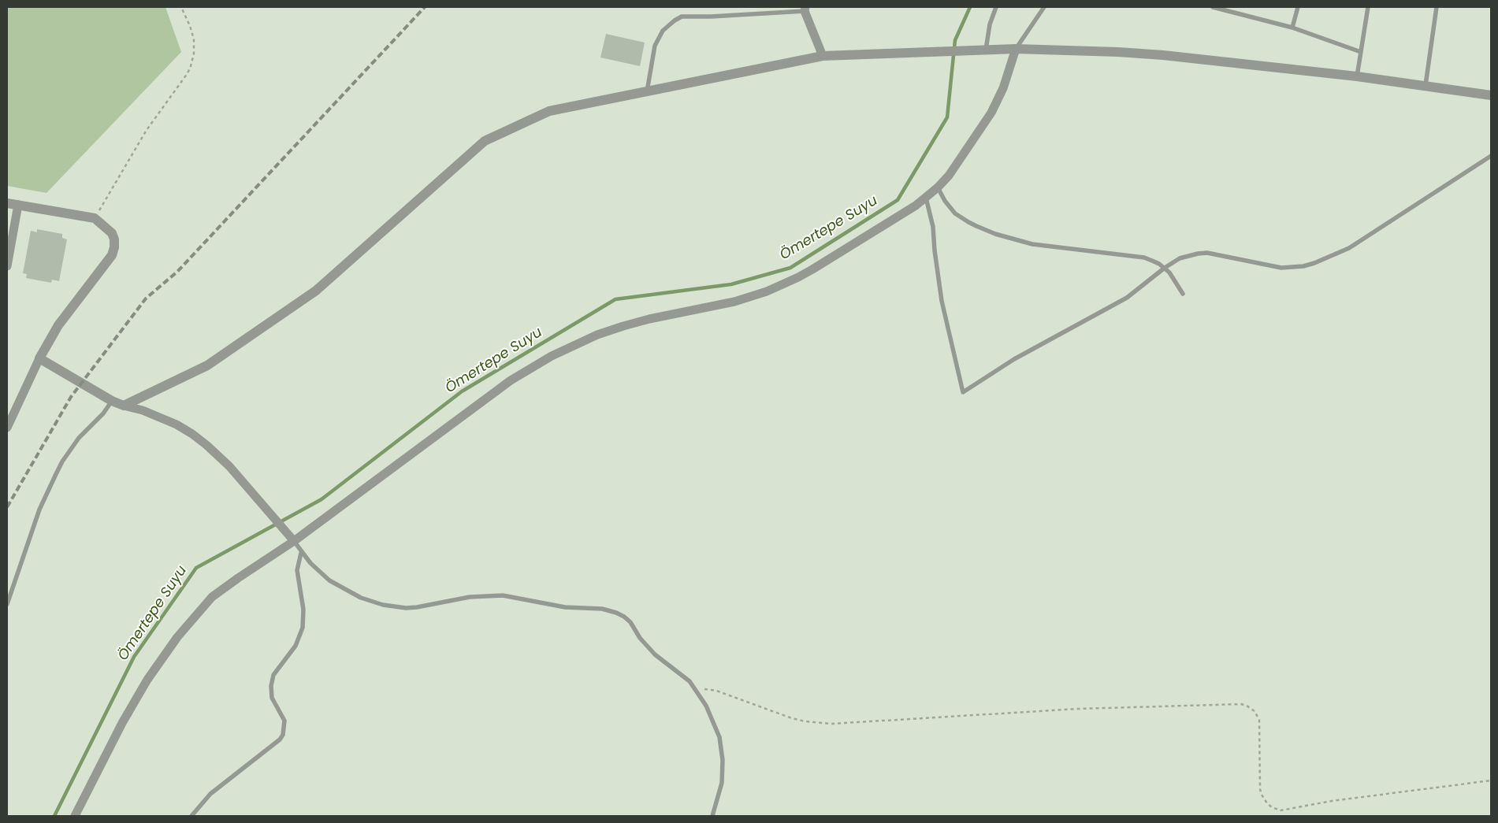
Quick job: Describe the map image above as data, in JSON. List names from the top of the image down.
{
  "water": ["Ömertepe Suyu"]
}
